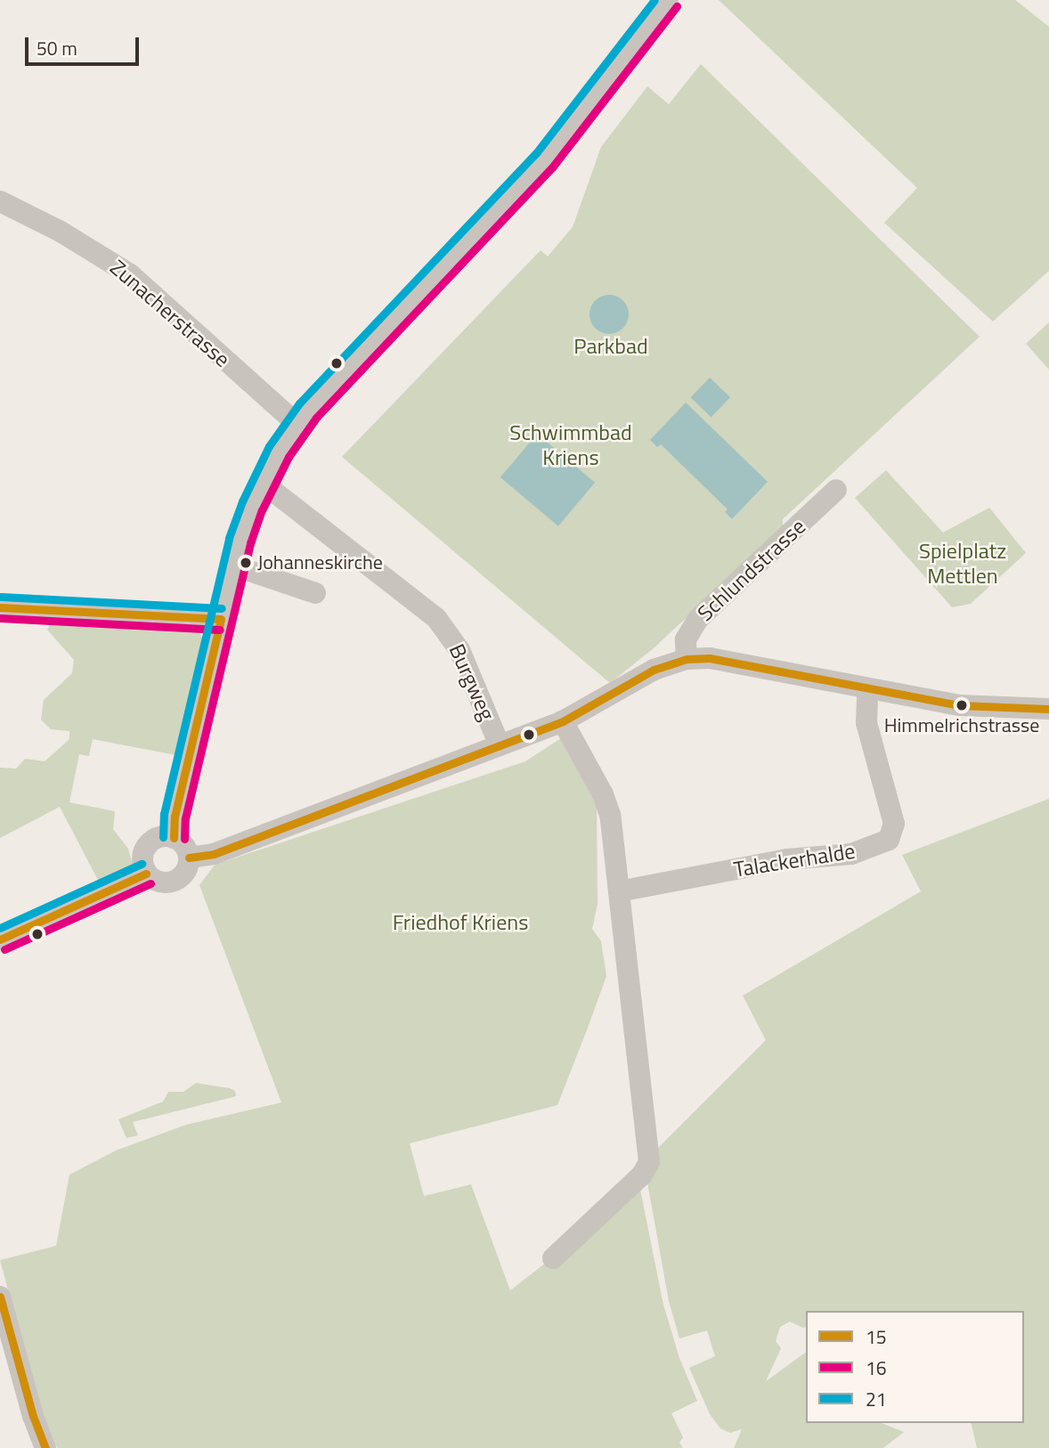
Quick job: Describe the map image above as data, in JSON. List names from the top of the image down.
{
  "streets": {
    "street": [
      "Zunacherstrasse",
      "Schlundstrasse",
      "Burgweg",
      "Talackerhalde"
    ]
  },
  "parks": [
    "Parkbad",
    "Schwimmbad Kriens",
    "Spielplatz Mettlen",
    "Friedhof Kriens"
  ],
  "places": ["Johanneskirche", "Himmelrichstrasse"],
  "lines": ["transit line 21", "transit line 16", "transit line 15"],
  "legend": ["15", "16", "21"],
  "scale_bar": "50 m"
}
